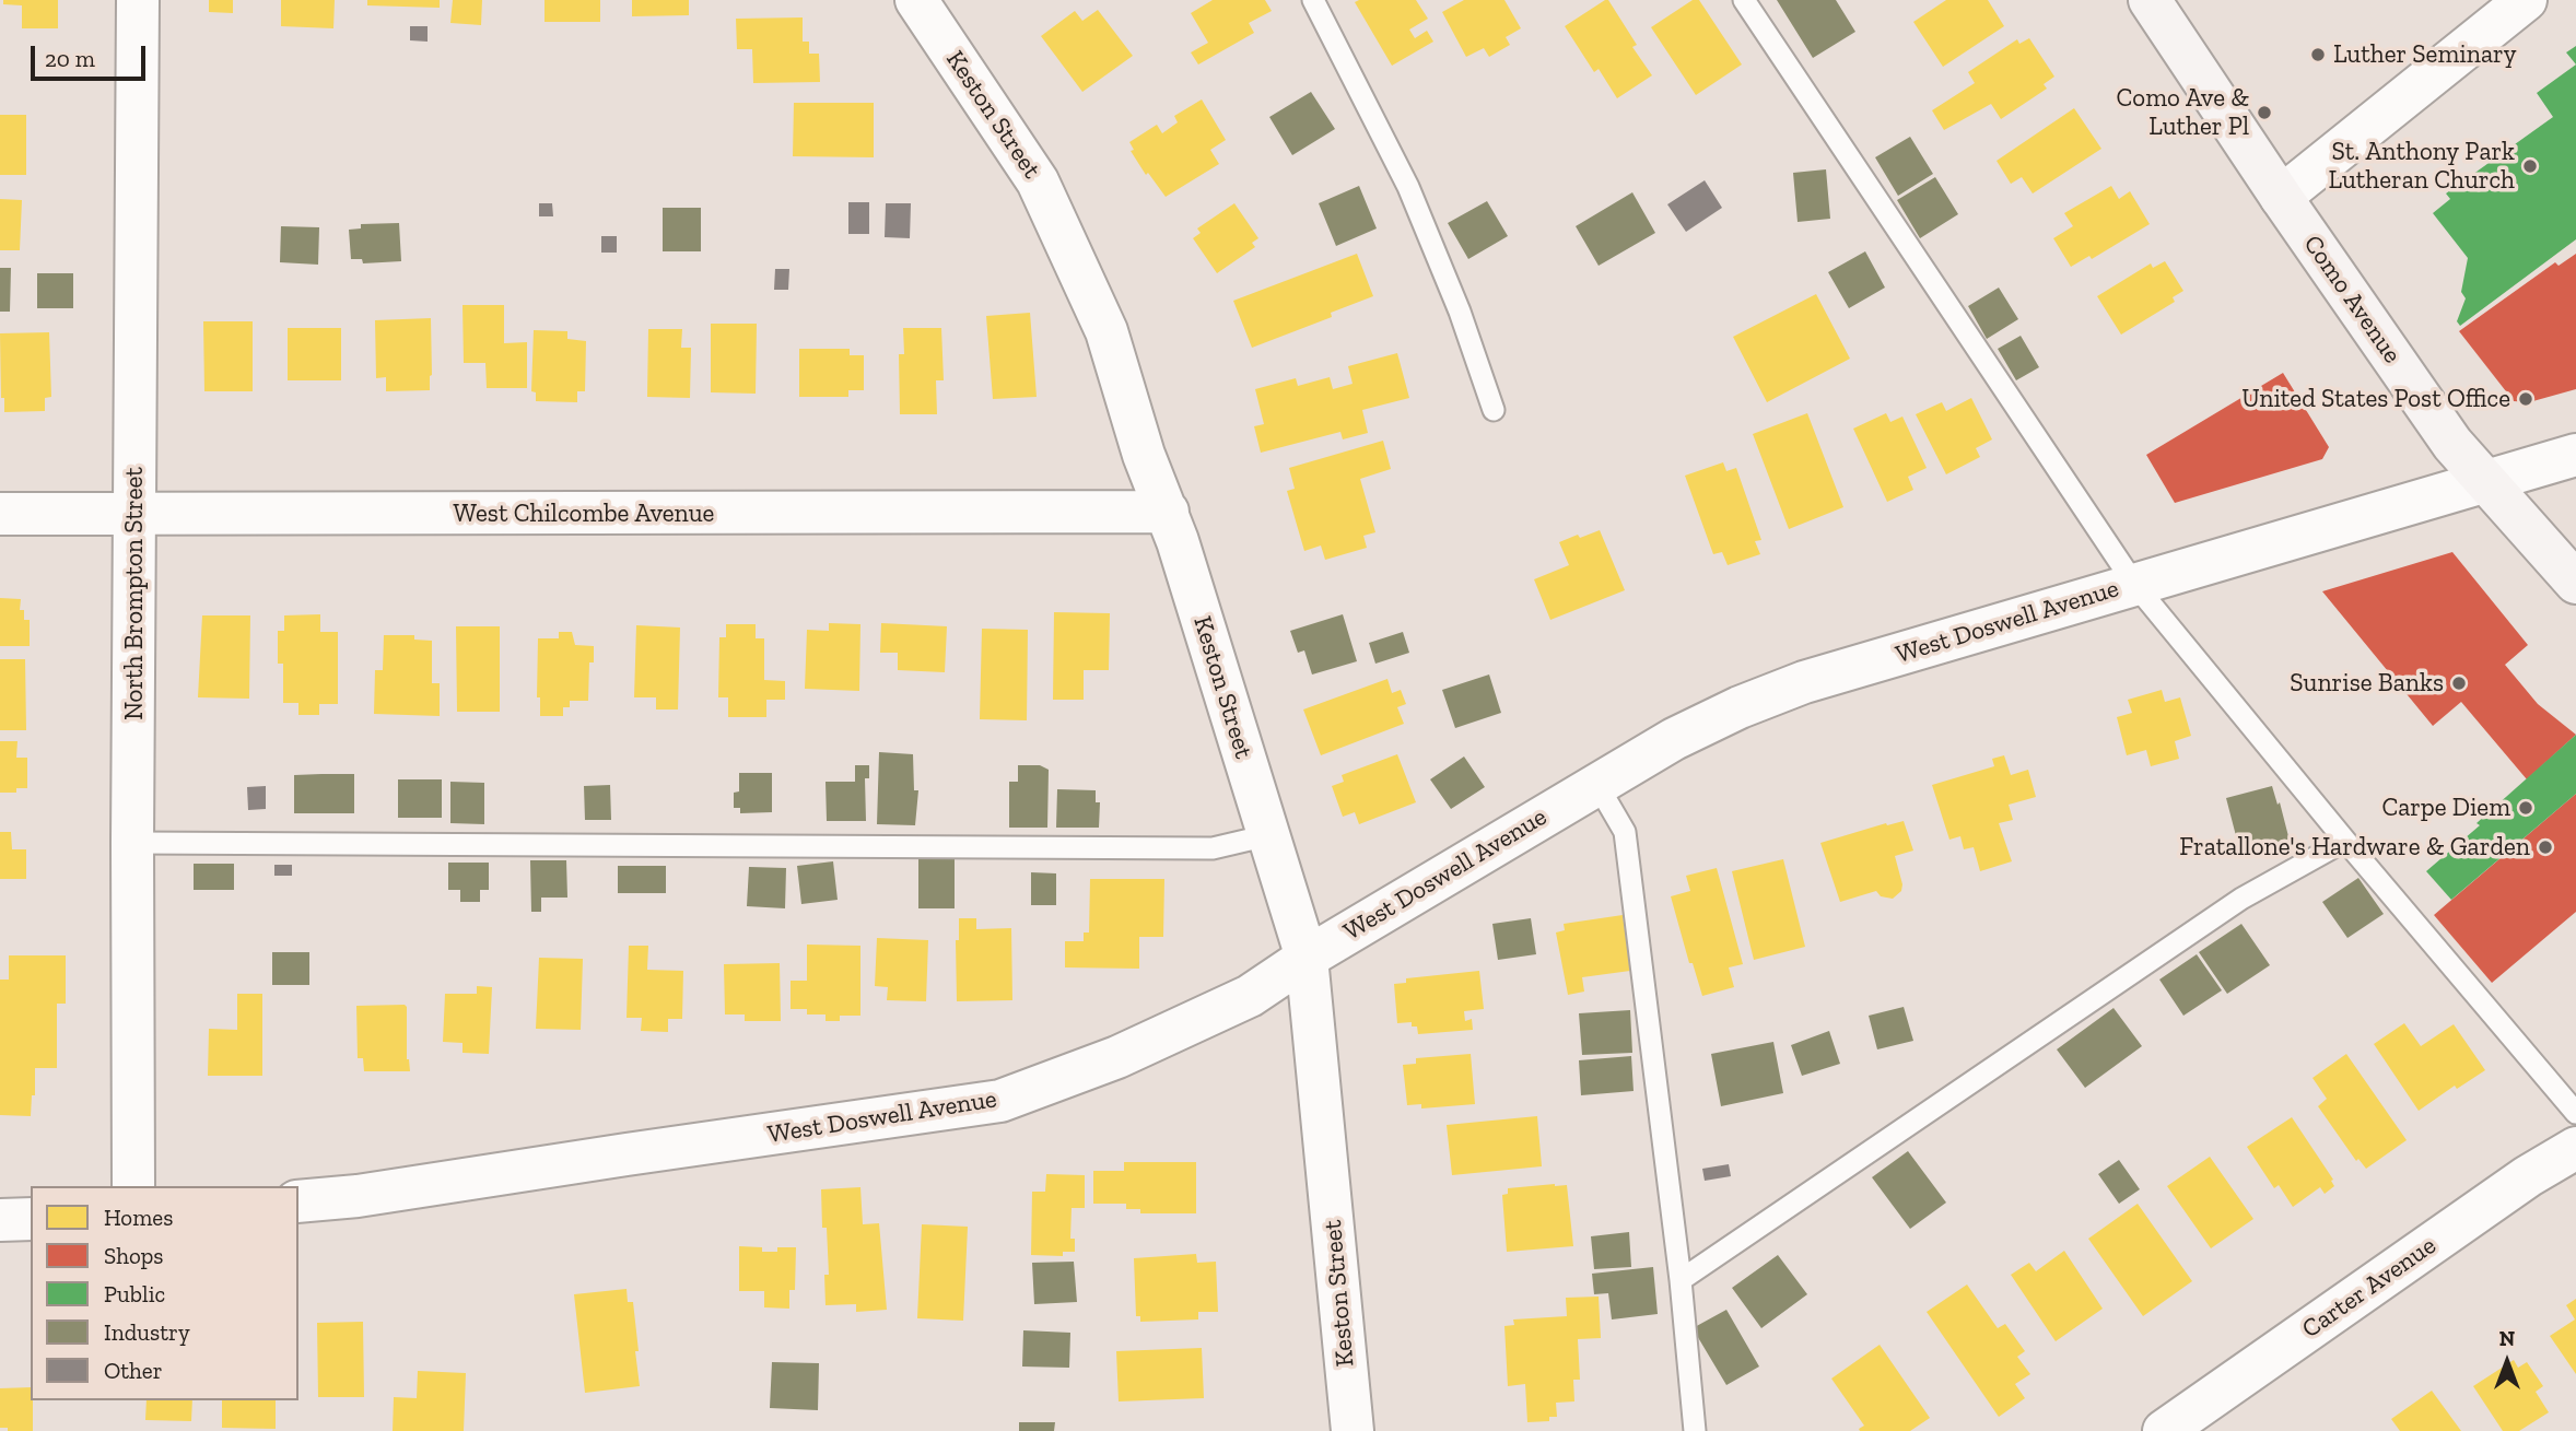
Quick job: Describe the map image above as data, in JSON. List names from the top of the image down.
{
  "streets": {
    "main road": ["Como Avenue"],
    "street": [
      "Keston Street",
      "West Chilcombe Avenue",
      "North Brompton Street",
      "West Doswell Avenue",
      "Carter Avenue"
    ]
  },
  "crossings": [
    ["Keston Street", "West Chilcombe Avenue"],
    ["Keston Street", "West Doswell Avenue"],
    ["Como Avenue", "West Doswell Avenue"],
    ["West Chilcombe Avenue", "North Brompton Street"]
  ],
  "places": [
    "Luther Seminary",
    "Como Ave & Luther Pl",
    "St. Anthony Park Lutheran Church",
    "United States Post Office",
    "Sunrise Banks",
    "Carpe Diem",
    "Fratallone's Hardware & Garden"
  ],
  "legend": [
    "Homes",
    "Shops",
    "Public",
    "Industry",
    "Other"
  ],
  "scale_bar": "20 m",
  "north": "top"
}
